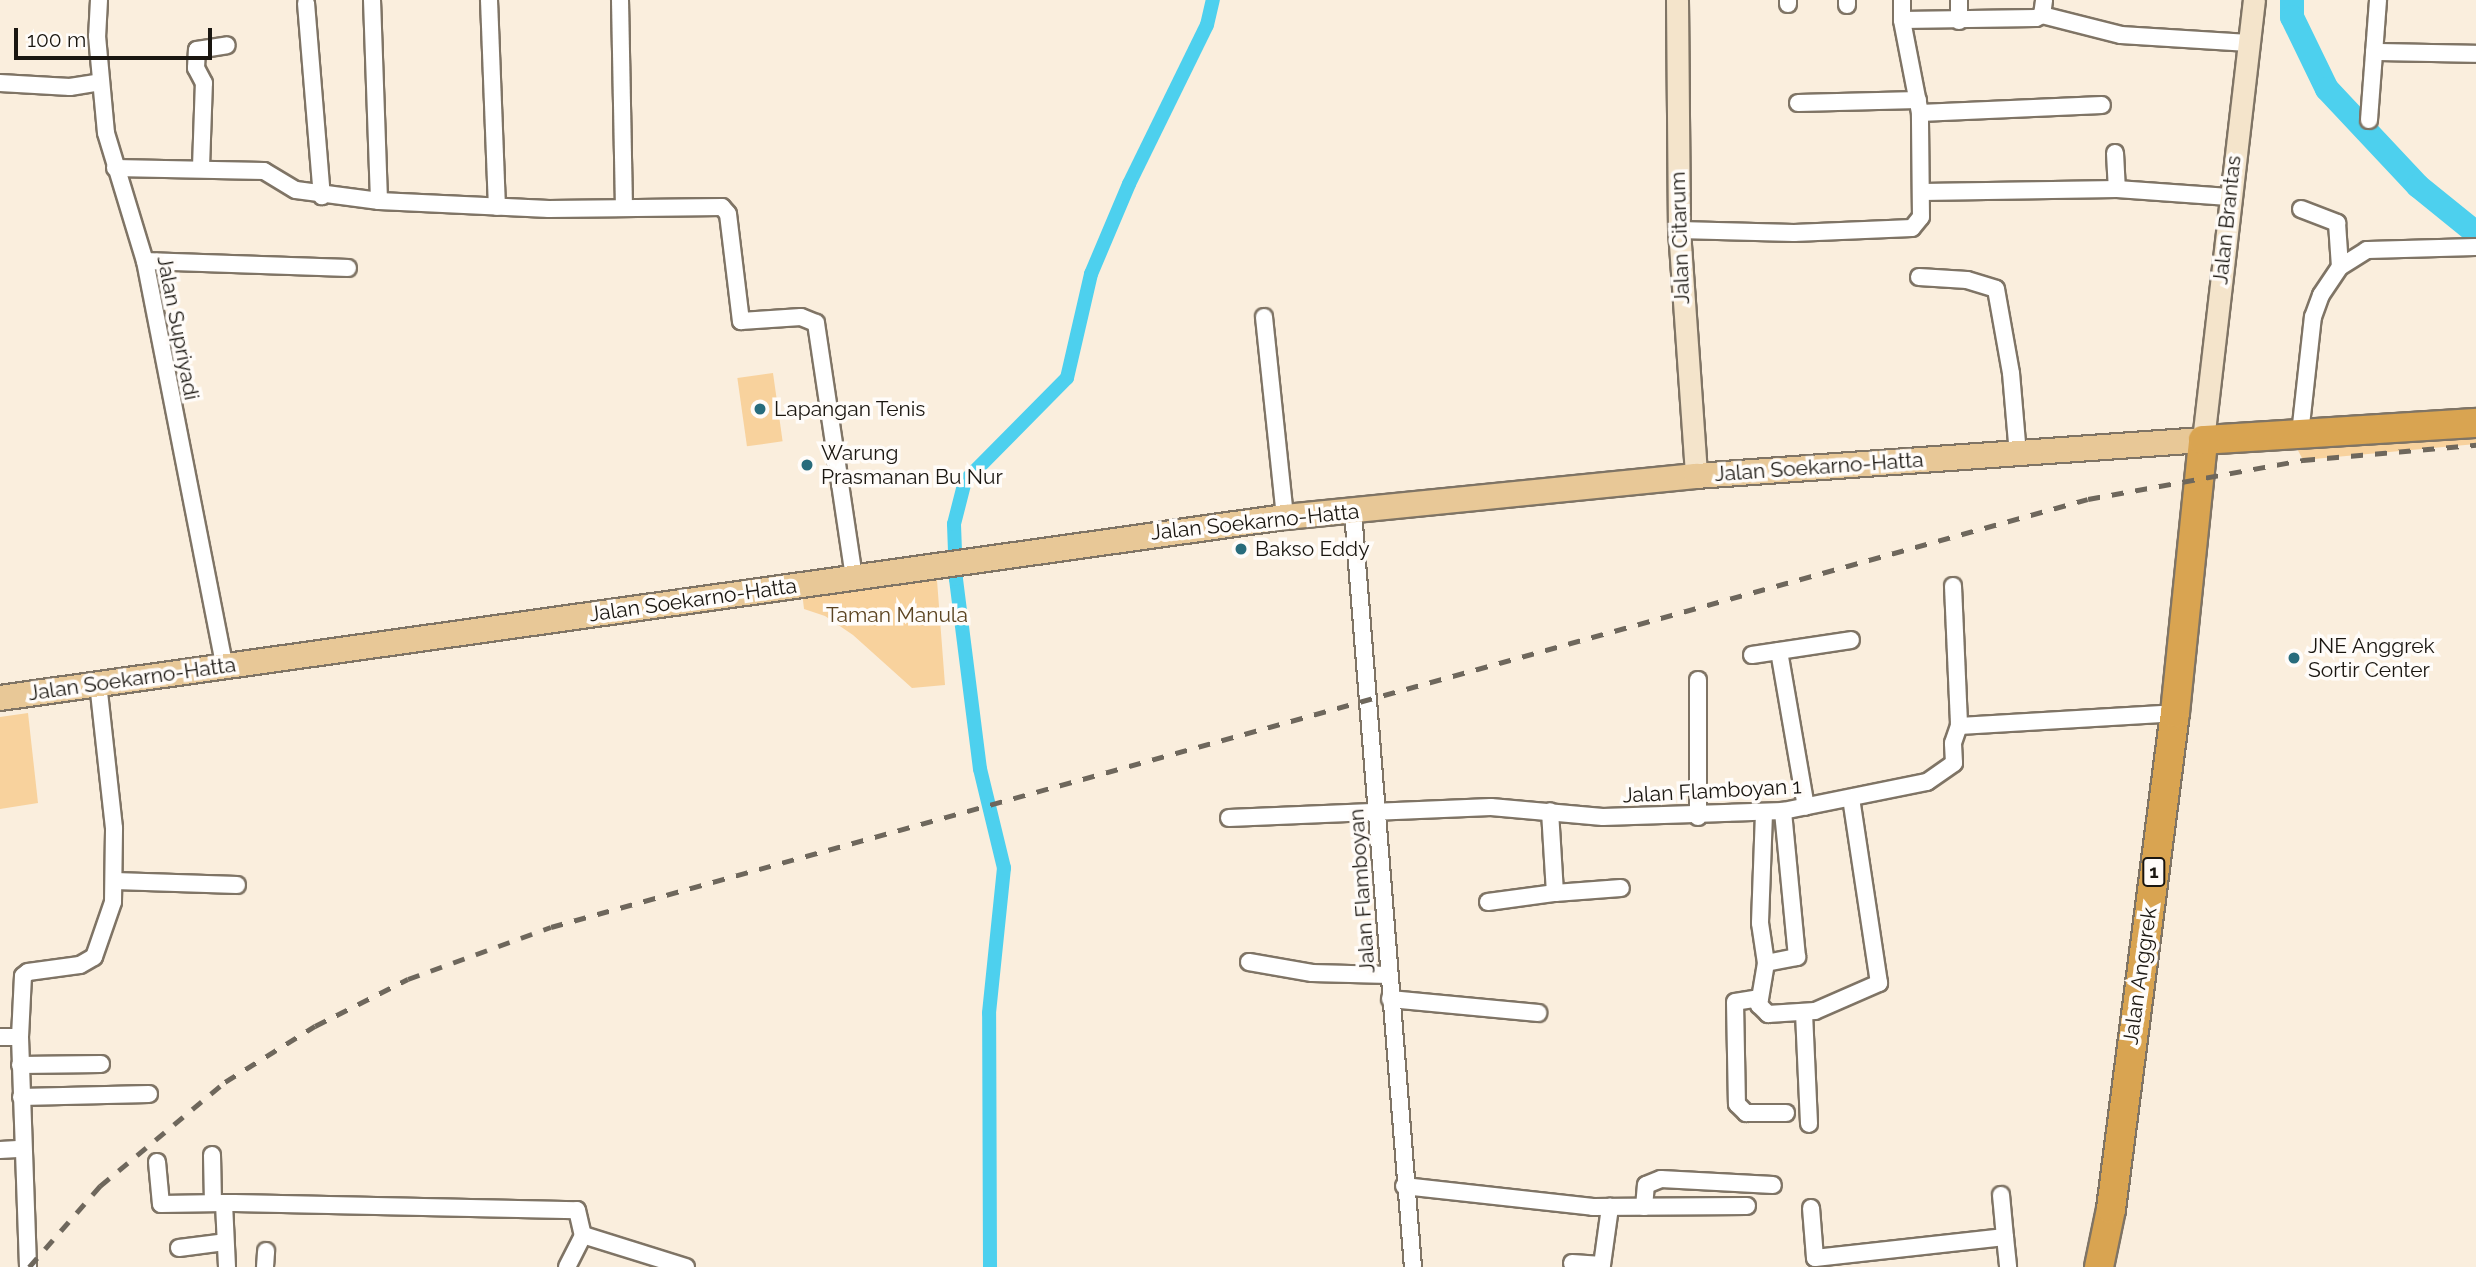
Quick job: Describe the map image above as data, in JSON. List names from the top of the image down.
{
  "streets": {
    "highway": ["Jalan Soekarno-Hatta", "1", "Jalan Anggrek"],
    "street": [
      "Jalan Brantas",
      "Jalan Citarum",
      "Jalan Supriyadi",
      "Jalan Flamboyan 1",
      "Jalan Flamboyan"
    ]
  },
  "crossings": [
    ["Jalan Brantas", "Jalan Soekarno-Hatta"],
    ["Jalan Brantas", "Jalan Anggrek"],
    ["Jalan Citarum", "Jalan Soekarno-Hatta"],
    ["Jalan Supriyadi", "Jalan Soekarno-Hatta"],
    ["Jalan Soekarno-Hatta", "Jalan Flamboyan"],
    ["Jalan Soekarno-Hatta", "Jalan Anggrek"],
    ["Jalan Flamboyan 1", "Jalan Flamboyan"]
  ],
  "parks": ["Taman Manula"],
  "places": [
    "Lapangan Tenis",
    "Warung Prasmanan Bu Nur",
    "Bakso Eddy",
    "JNE Anggrek Sortir Center"
  ],
  "scale_bar": "100 m"
}
